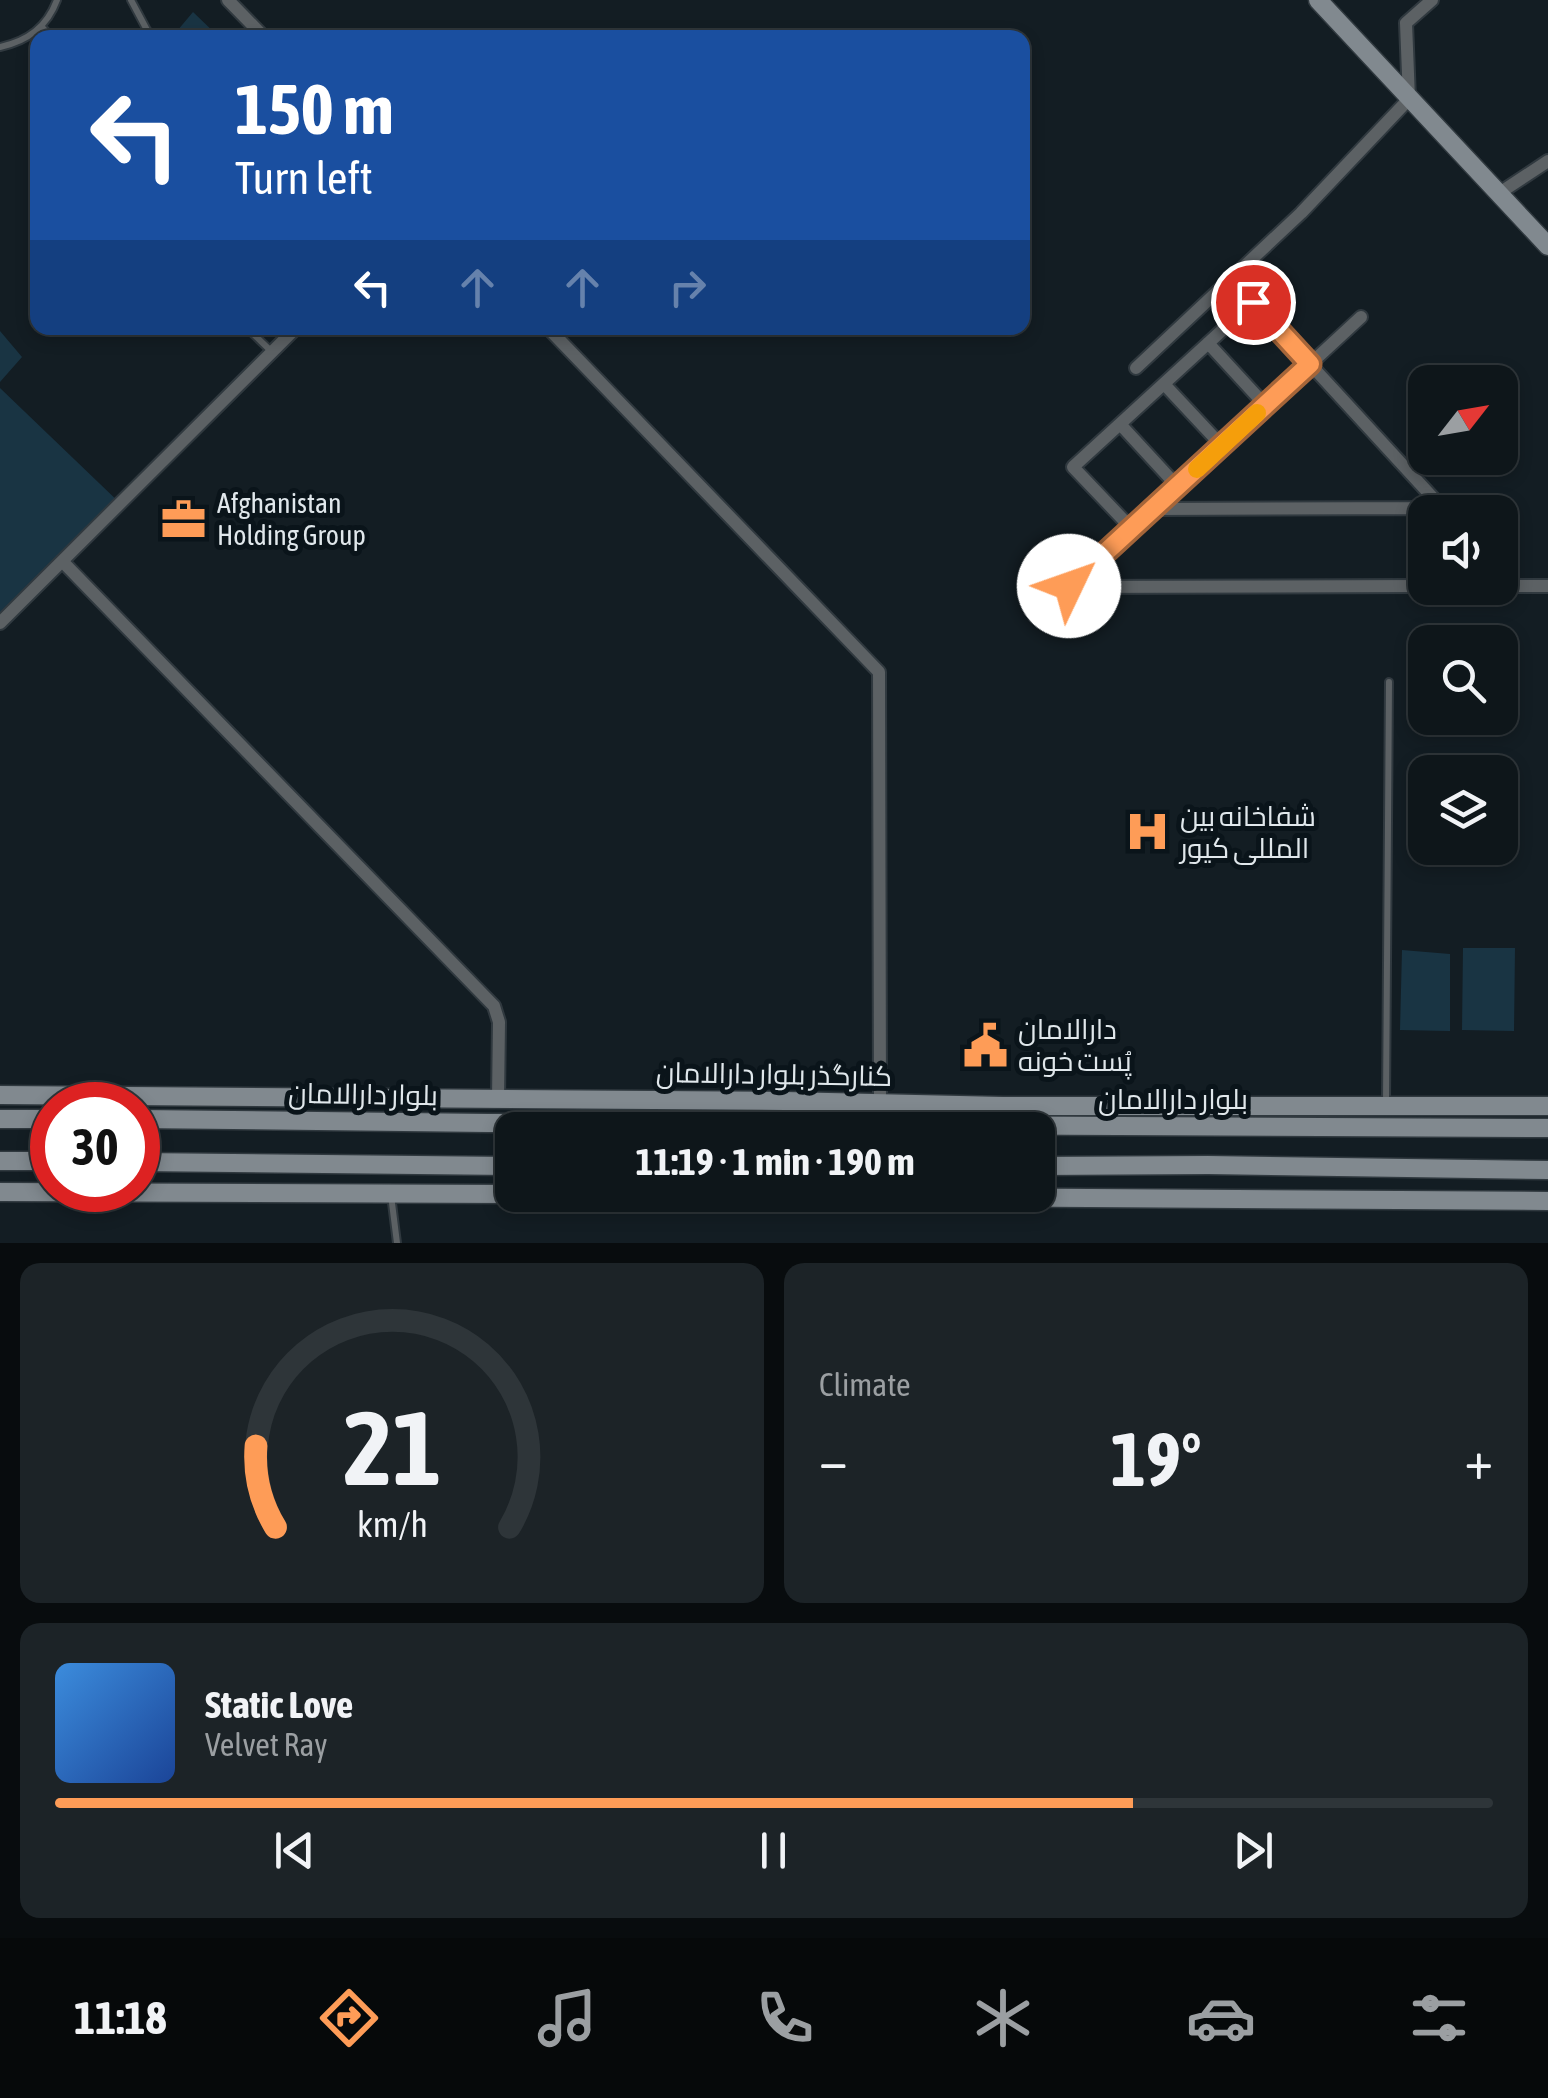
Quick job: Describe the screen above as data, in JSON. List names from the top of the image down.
{
  "streets": {
    "street": ["کنارگذر بلوار دارالامان", "بلوار دارالامان"]
  },
  "places": {
    "office": ["Afghanistan Holding Group"],
    "hospital": ["شفاخانه بین المللی کیور"],
    "public building": ["دارالامان پُست خونه"]
  },
  "north": "top right",
  "page": {
    "turn": ["150 m", "Turn left"],
    "limit": "30",
    "trip": "11:19 · 1 min · 190 m",
    "tile": "Climate",
    "heat": ["−", "19°", "+"],
    "song": ["Static Love", "Velvet Ray"],
    "tabs": "11:18",
    "gauge": ["21", "km/h"]
  }
}
